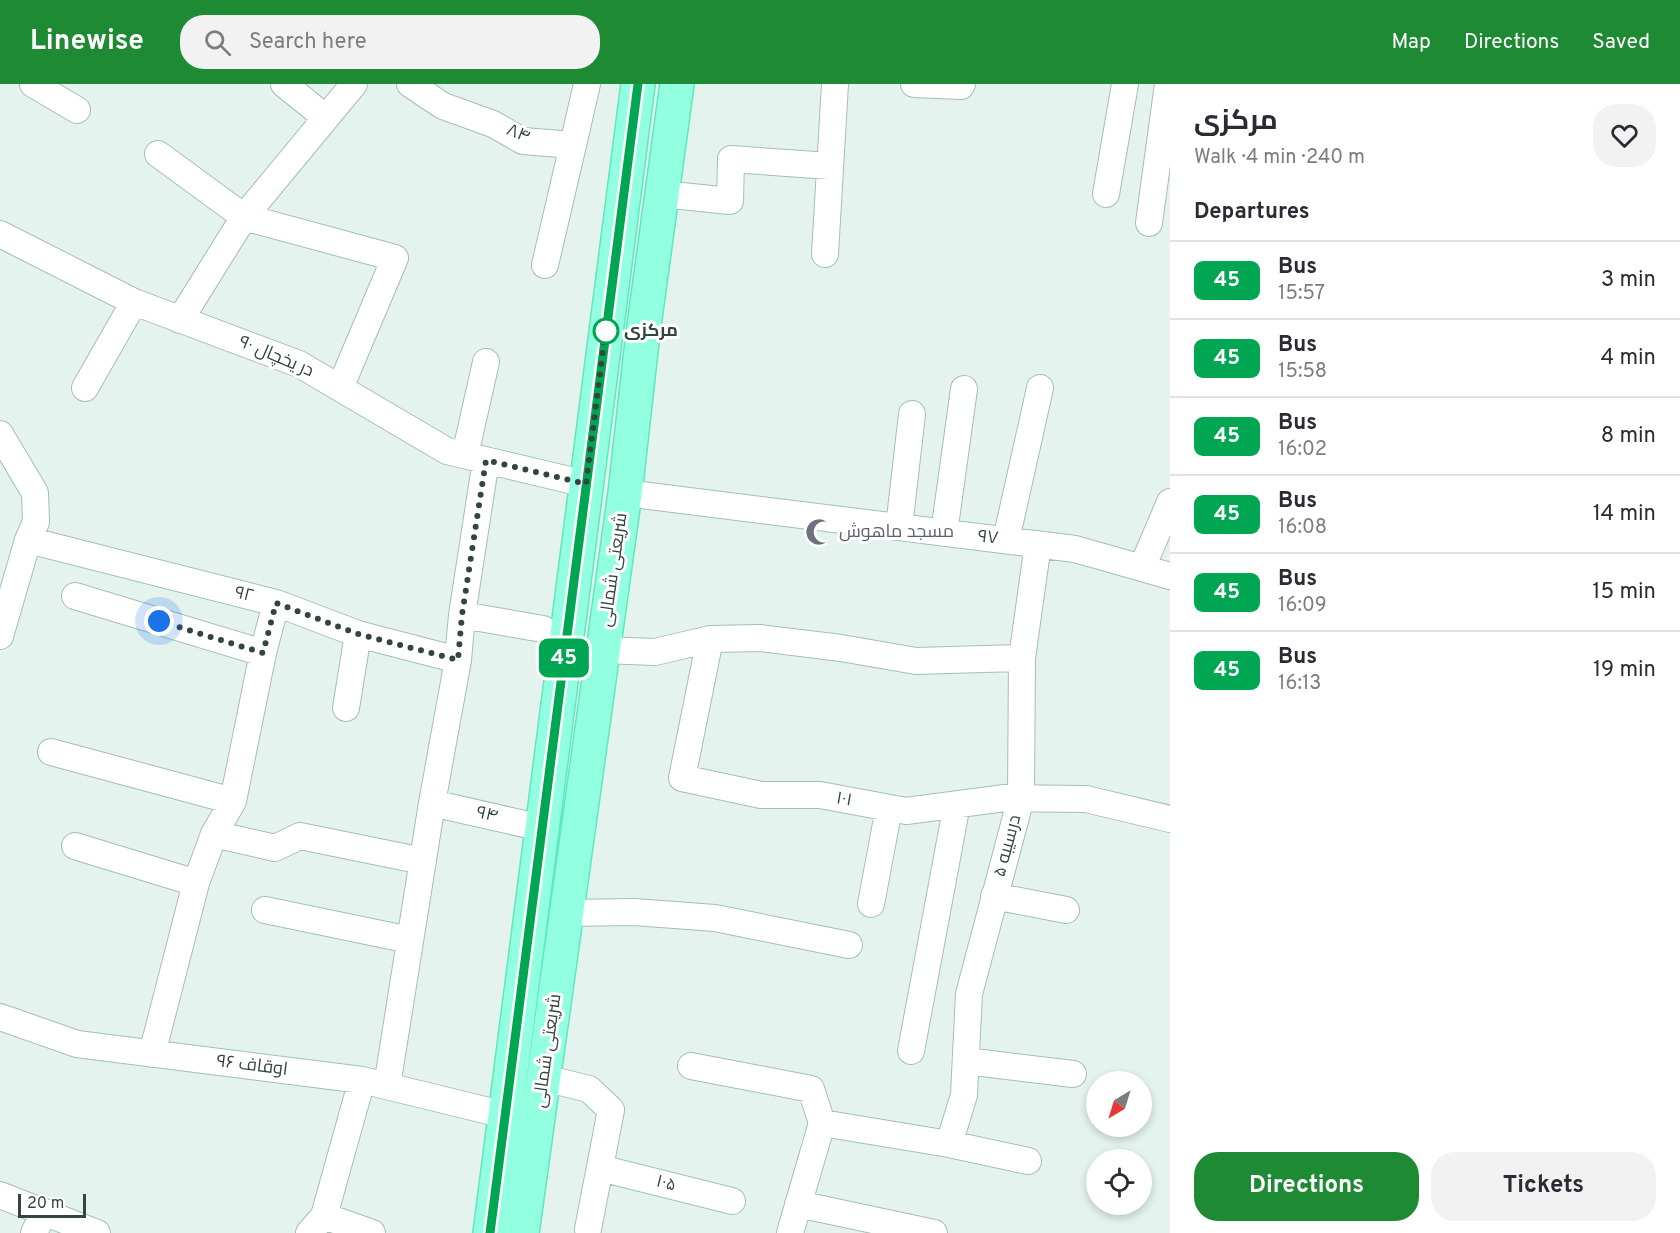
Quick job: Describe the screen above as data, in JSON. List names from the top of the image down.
{
  "streets": {
    "main road": ["شریعتی شمالی"],
    "street": [
      "۸۴",
      "در یخچال ۹۰",
      "۹۷",
      "۹۲",
      "۱۰۱",
      "۹۴",
      "درسیبه ۵",
      "اوقاف ۹۶",
      "۱۰۵"
    ]
  },
  "crossings": [
    ["در یخچال ۹۰", "شریعتی شمالی"],
    ["۹۷", "شریعتی شمالی"],
    ["۹۷", "درسیبه ۵"],
    ["شریعتی شمالی", "۹۴"],
    ["شریعتی شمالی", "اوقاف ۹۶"],
    ["۱۰۱", "درسیبه ۵"]
  ],
  "places": {
    "other": ["مرکزی"],
    "mosque": ["مسجد ماهوش"]
  },
  "lines": ["bus line 45"],
  "scale_bar": "20 m",
  "north": "bottom left",
  "page": {
    "header": "Linewise",
    "search": "Search here",
    "nav": ["Map", "Directions", "Saved"],
    "on_map": "45",
    "heading": [
      ["مرکزی", "Walk · 4 min · 240 m"],
      "Departures"
    ],
    "list": [
      {
        "mark": "45",
        "name": "Bus",
        "note": "15:57",
        "value": "3 min"
      },
      {
        "mark": "45",
        "name": "Bus",
        "note": "15:58",
        "value": "4 min"
      },
      {
        "mark": "45",
        "name": "Bus",
        "note": "16:02",
        "value": "8 min"
      },
      {
        "mark": "45",
        "name": "Bus",
        "note": "16:08",
        "value": "14 min"
      },
      {
        "mark": "45",
        "name": "Bus",
        "note": "16:09",
        "value": "15 min"
      },
      {
        "mark": "45",
        "name": "Bus",
        "note": "16:13",
        "value": "19 min"
      }
    ],
    "buttons": ["Directions", "Tickets"],
    "scale": "20 m"
  }
}
